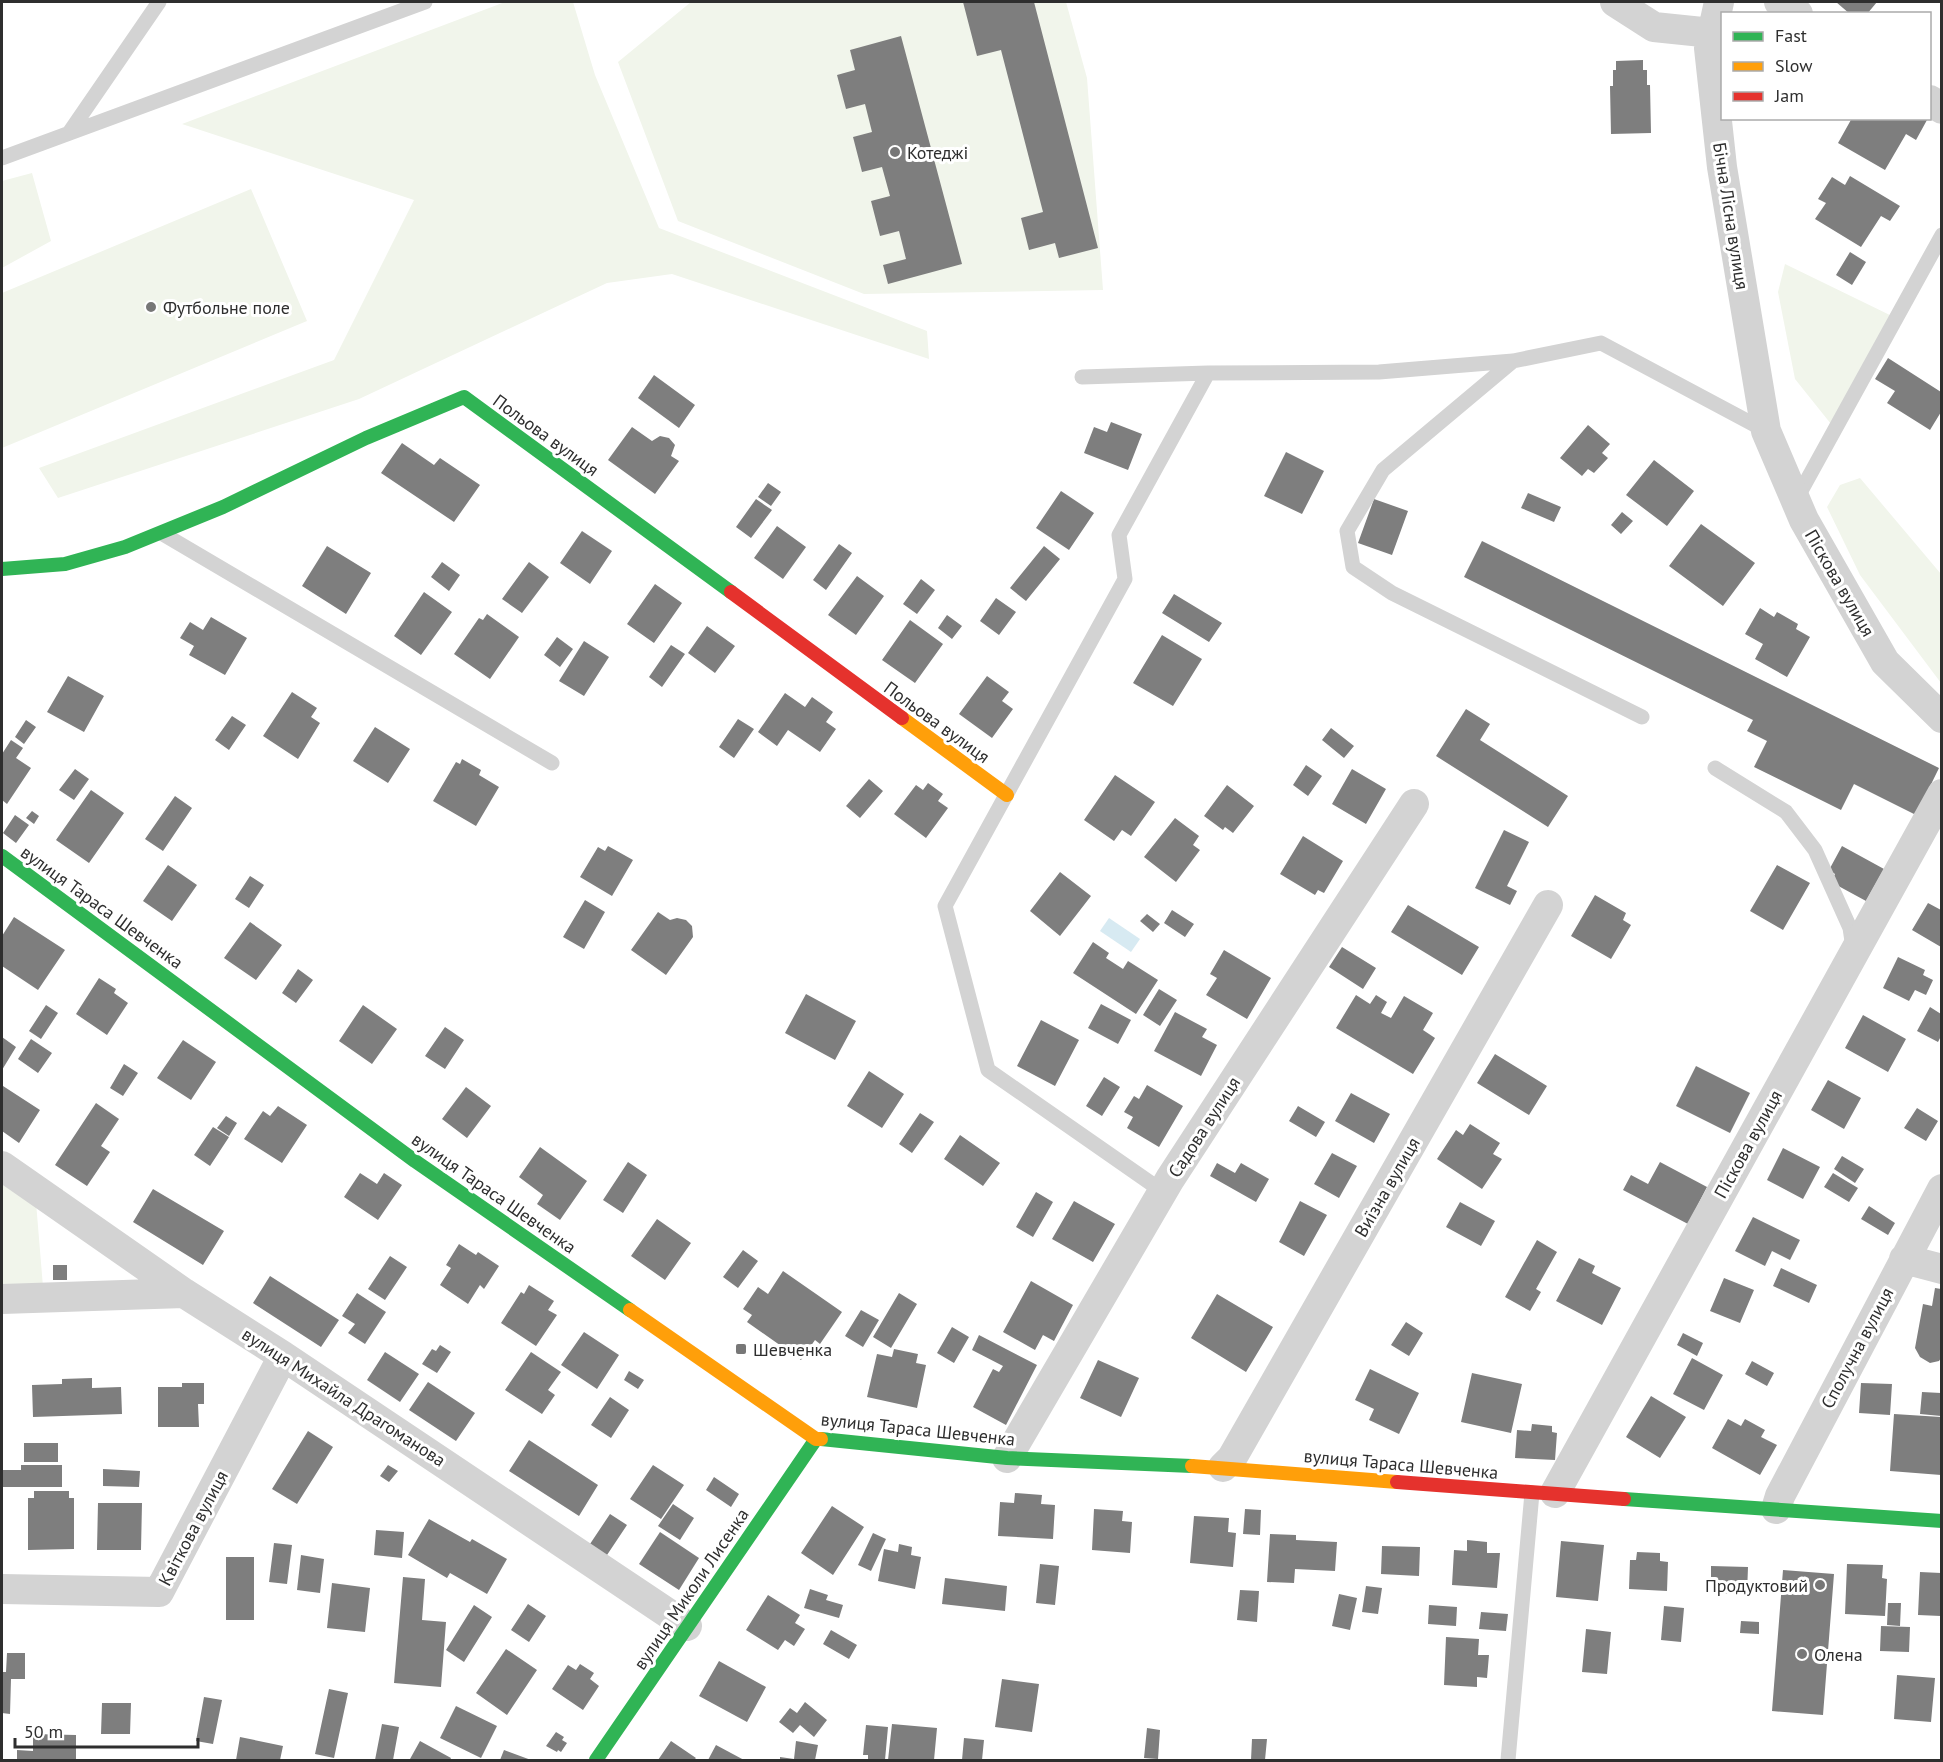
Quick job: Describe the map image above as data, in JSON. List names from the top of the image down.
{
  "streets": {
    "street": [
      "Бічна Лісна вулиця",
      "Польова вулиця",
      "Піскова вулиця",
      "вулиця Тараса Шевченка",
      "Садова вулиця",
      "Виїзна вулиця",
      "Сполучна вулиця",
      "вулиця Михайла Драгоманова",
      "Квіткова вулиця",
      "вулиця Миколи Лисенка"
    ]
  },
  "crossings": [
    ["Бічна Лісна вулиця", "Піскова вулиця"],
    ["Піскова вулиця", "вулиця Тараса Шевченка"],
    ["вулиця Тараса Шевченка", "Садова вулиця"],
    ["вулиця Тараса Шевченка", "Виїзна вулиця"],
    ["вулиця Тараса Шевченка", "Сполучна вулиця"],
    ["вулиця Тараса Шевченка", "вулиця Миколи Лисенка"],
    ["вулиця Михайла Драгоманова", "Квіткова вулиця"],
    ["вулиця Михайла Драгоманова", "вулиця Миколи Лисенка"]
  ],
  "places": {
    "other": [
      "Котеджі",
      "Футбольне поле",
      "Продуктовий",
      "Олена"
    ],
    "transit": ["Шевченка"]
  },
  "legend": ["Fast", "Slow", "Jam"],
  "scale_bar": "50 m"
}
